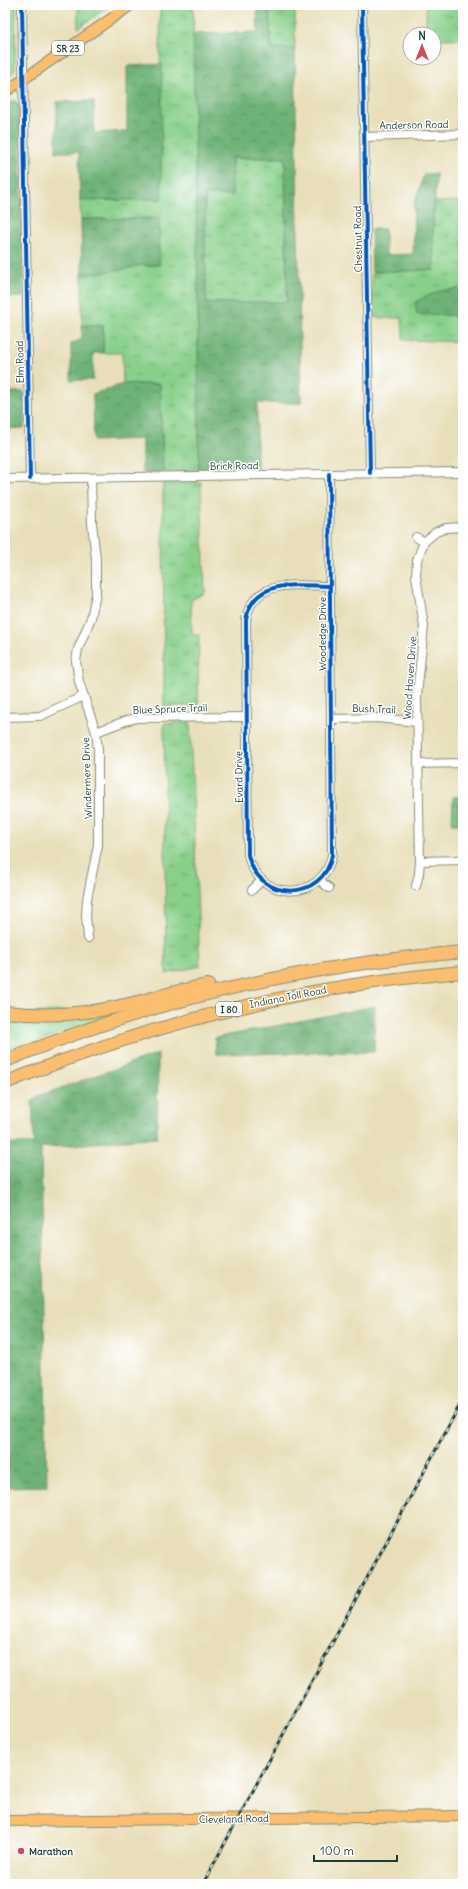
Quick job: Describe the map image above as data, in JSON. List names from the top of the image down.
{
  "streets": {
    "highway": ["Indiana Toll Road", "I 80"],
    "main road": ["SR 23", "Cleveland Road"],
    "street": [
      "Anderson Road",
      "Chestnut Road",
      "Elm Road",
      "Brick Road",
      "Woodedge Drive",
      "Wood Haven Drive",
      "Blue Spruce Trail",
      "Bush Trail",
      "Evard Drive",
      "Windermere Drive"
    ]
  },
  "crossings": [
    ["SR 23", "Elm Road"],
    ["Anderson Road", "Chestnut Road"],
    ["Chestnut Road", "Brick Road"],
    ["Elm Road", "Brick Road"],
    ["Brick Road", "Woodedge Drive"],
    ["Brick Road", "Windermere Drive"],
    ["Woodedge Drive", "Bush Trail"],
    ["Woodedge Drive", "Evard Drive"],
    ["Wood Haven Drive", "Bush Trail"],
    ["Blue Spruce Trail", "Evard Drive"],
    ["Blue Spruce Trail", "Windermere Drive"]
  ],
  "places": ["Marathon"],
  "scale_bar": "100 m",
  "north": "top"
}
